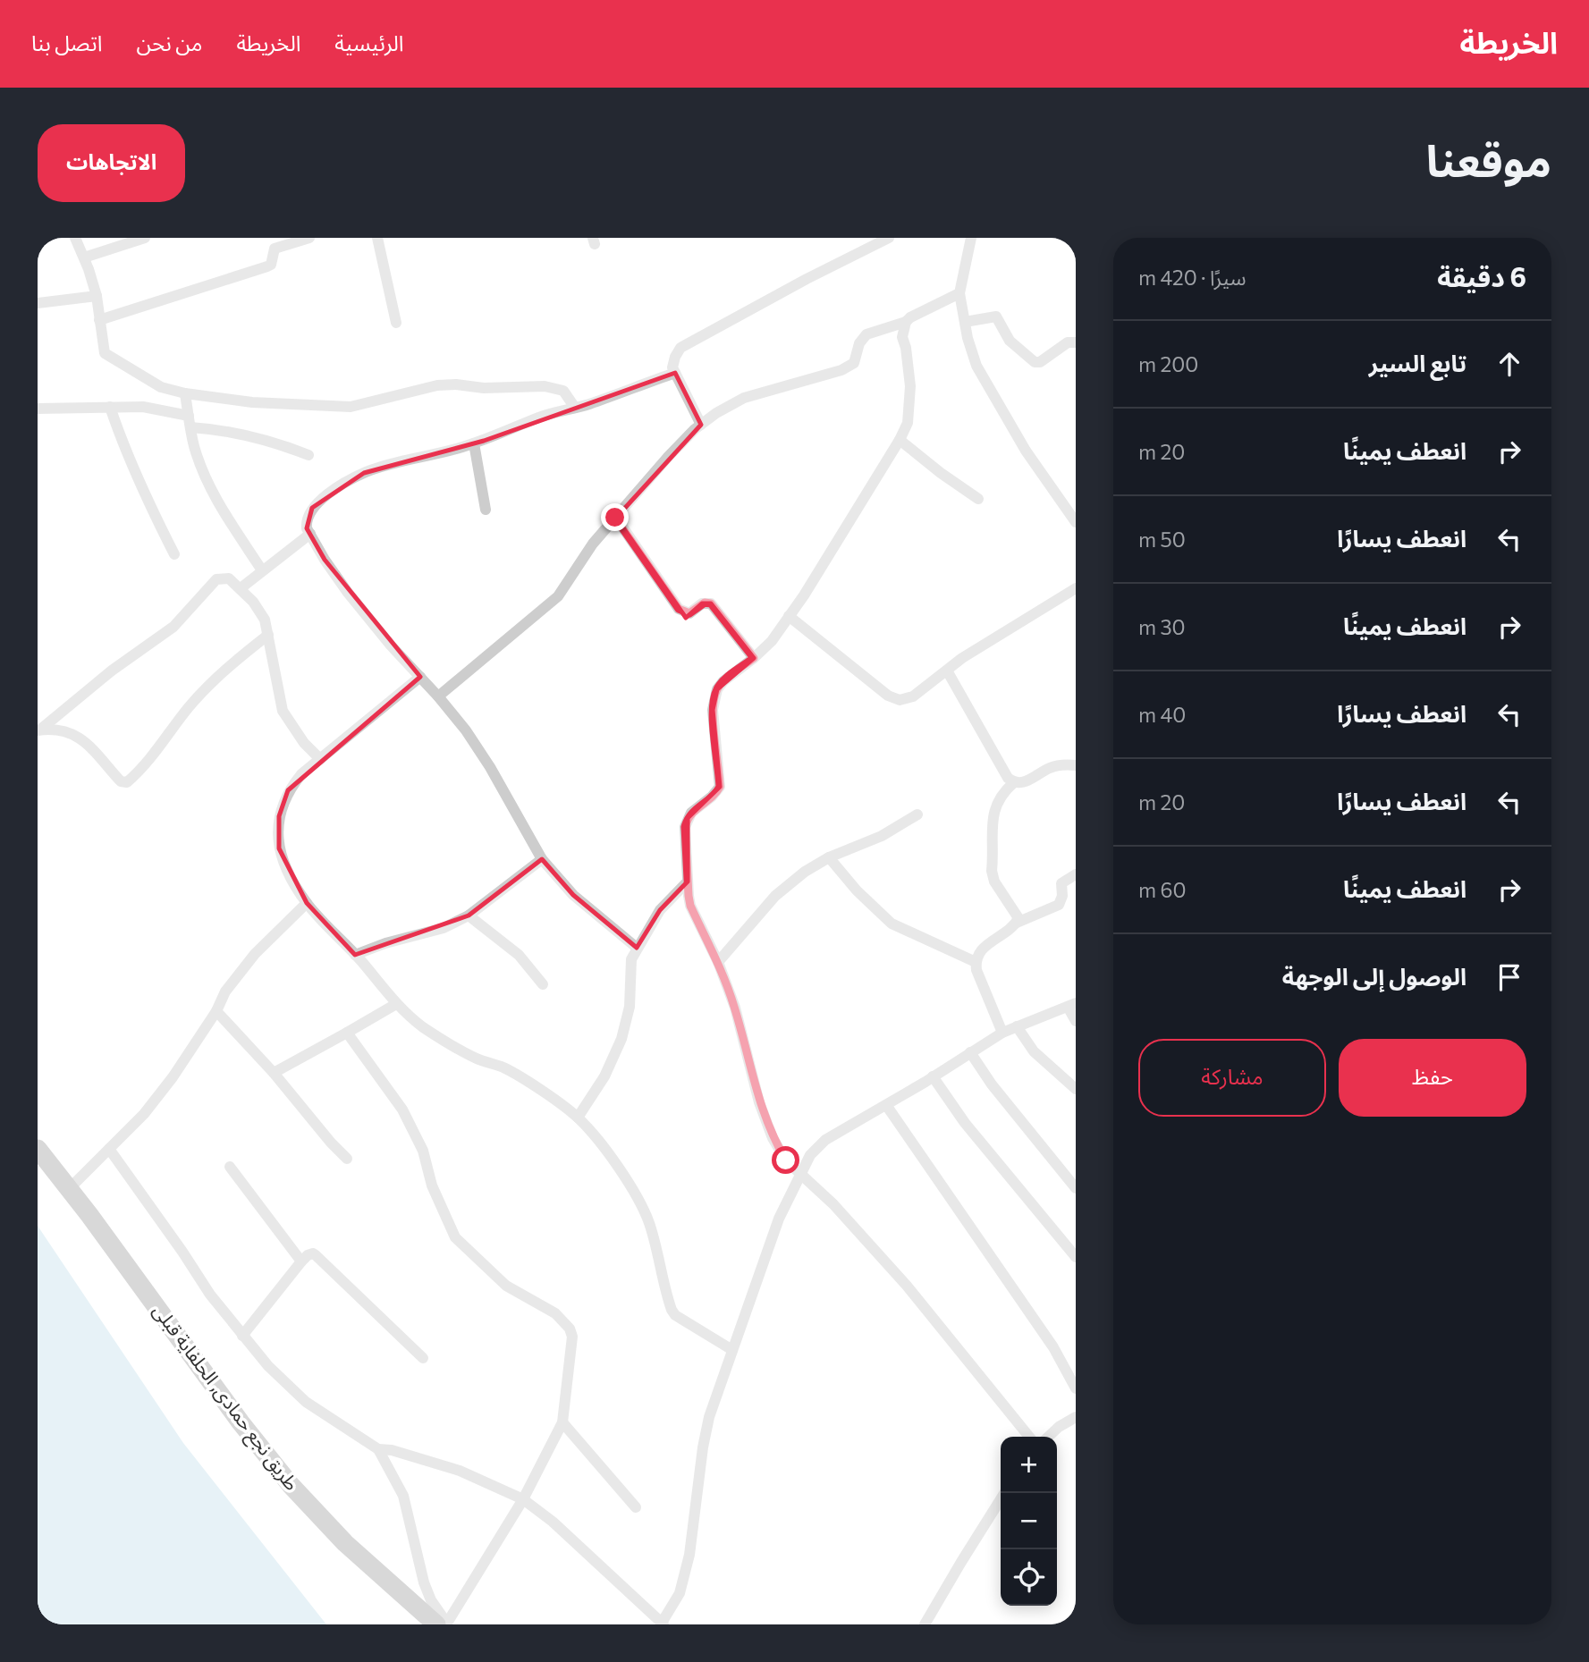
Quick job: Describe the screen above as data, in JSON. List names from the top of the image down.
{
  "streets": {
    "main road": ["طريق نجع حمادى, الحلفاية قبلى"]
  },
  "page": {
    "header": "الخريطة",
    "nav": [
      "الرئيسية",
      "الخريطة",
      "من نحن",
      "اتصل بنا"
    ],
    "title": "موقعنا",
    "buttons": [
      "الاتجاهات",
      ["حفظ", "مشاركة"]
    ],
    "heading": ["6 دقيقة", "سيرًا · 420 m"],
    "list": [
      ["تابع السير", "200 m"],
      ["انعطف يمينًا", "20 m"],
      ["انعطف يسارًا", "50 m"],
      ["انعطف يمينًا", "30 m"],
      ["انعطف يسارًا", "40 m"],
      ["انعطف يسارًا", "20 m"],
      ["انعطف يمينًا", "60 m"],
      "الوصول إلى الوجهة"
    ],
    "map_buttons": ["+", "−"]
  }
}
